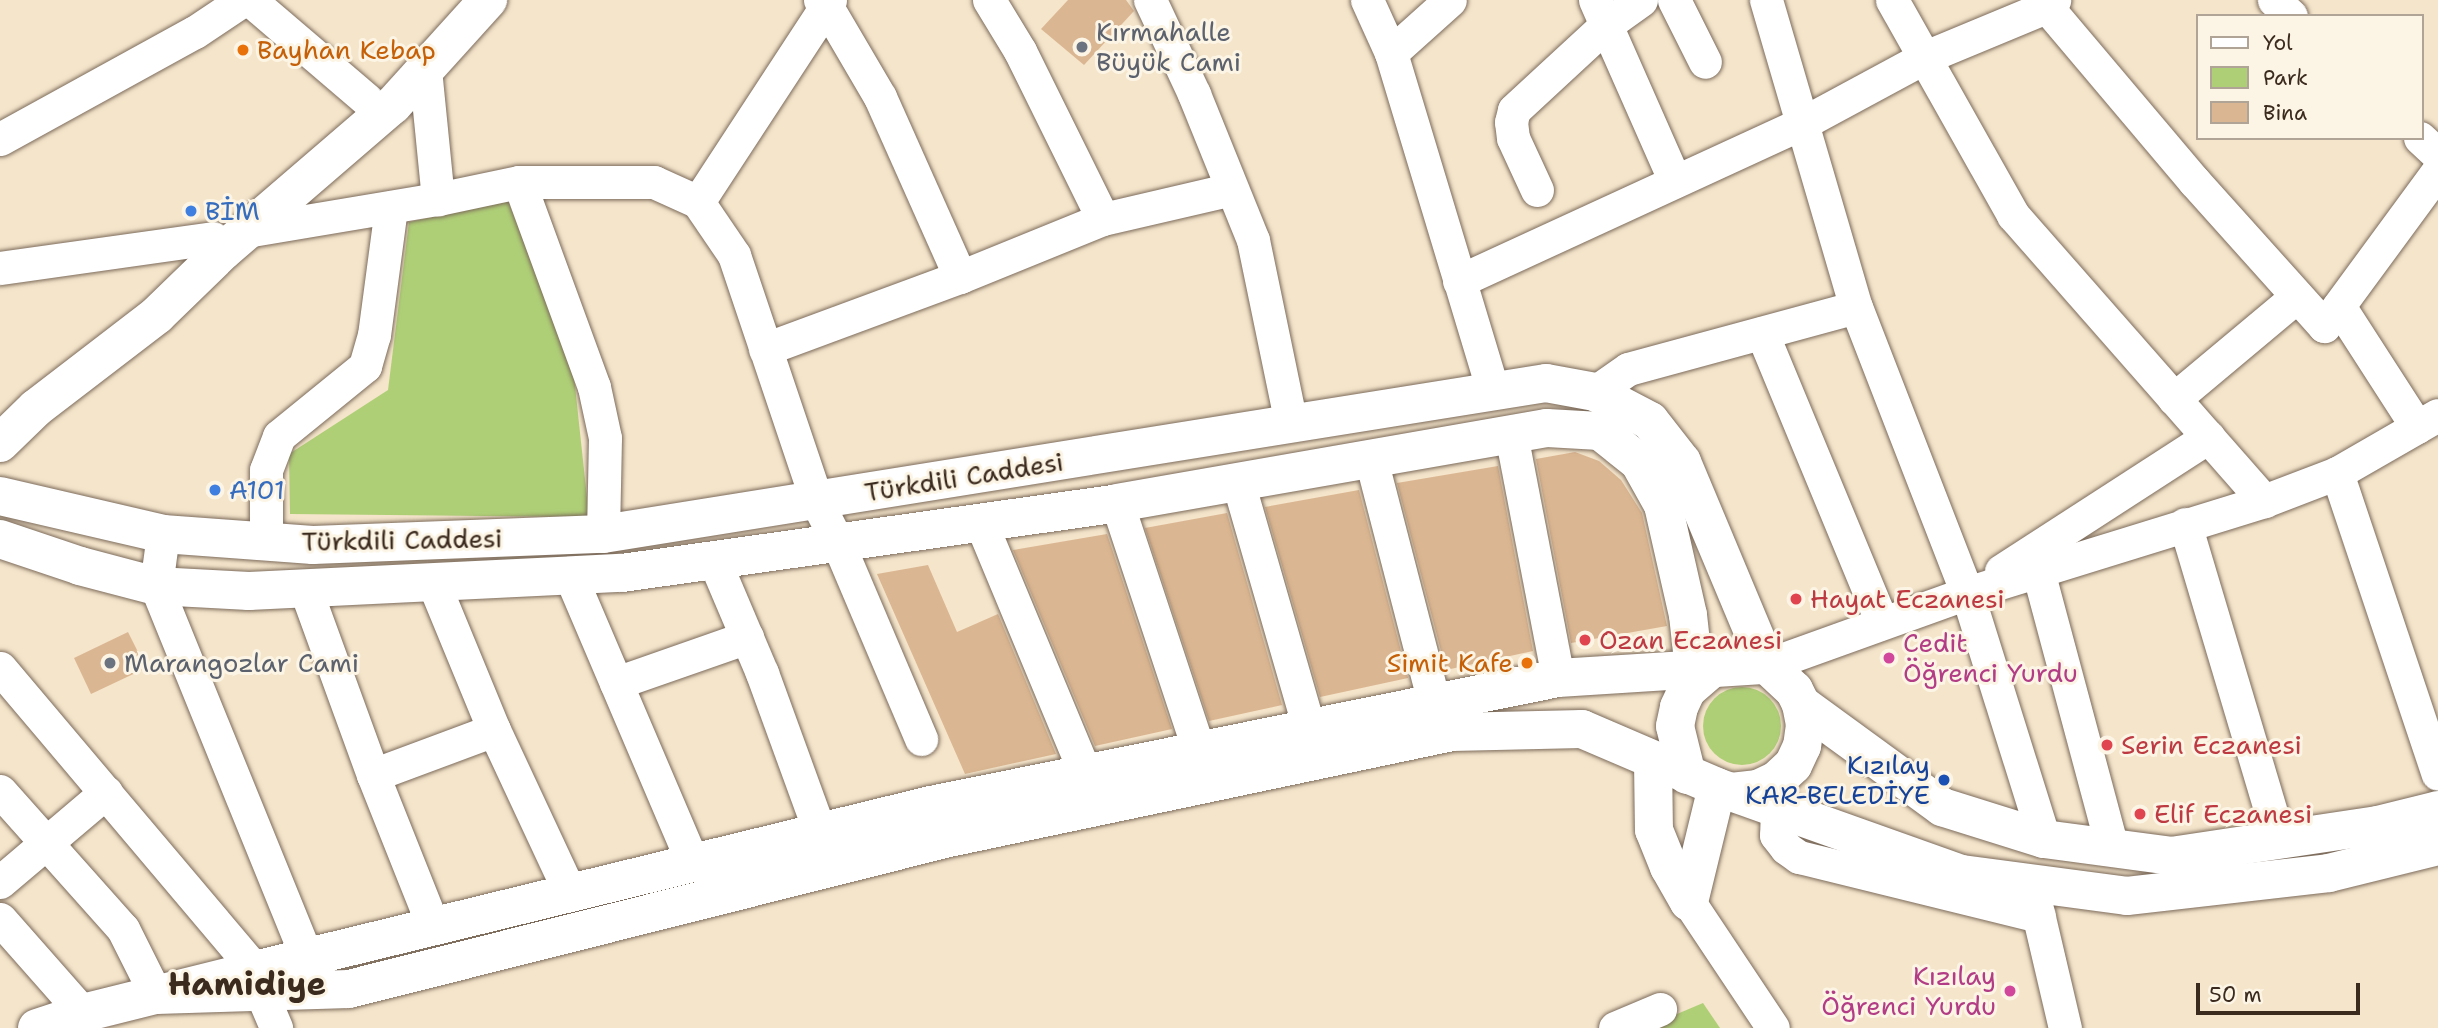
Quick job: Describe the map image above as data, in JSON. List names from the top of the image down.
{
  "streets": {
    "main road": ["Türkdili Caddesi"]
  },
  "districts": ["Hamidiye"],
  "places": [
    "Kırmahalle Büyük Cami",
    "Bayhan Kebap",
    "BİM",
    "A101",
    "Hayat Eczanesi",
    "Ozan Eczanesi",
    "Cedit Öğrenci Yurdu",
    "Marangozlar Cami",
    "Simit Kafe",
    "Serin Eczanesi",
    "Kızılay KAR-BELEDİYE",
    "Elif Eczanesi",
    "Kızılay Öğrenci Yurdu"
  ],
  "legend": ["Yol", "Park", "Bina"],
  "scale_bar": "50 m"
}
